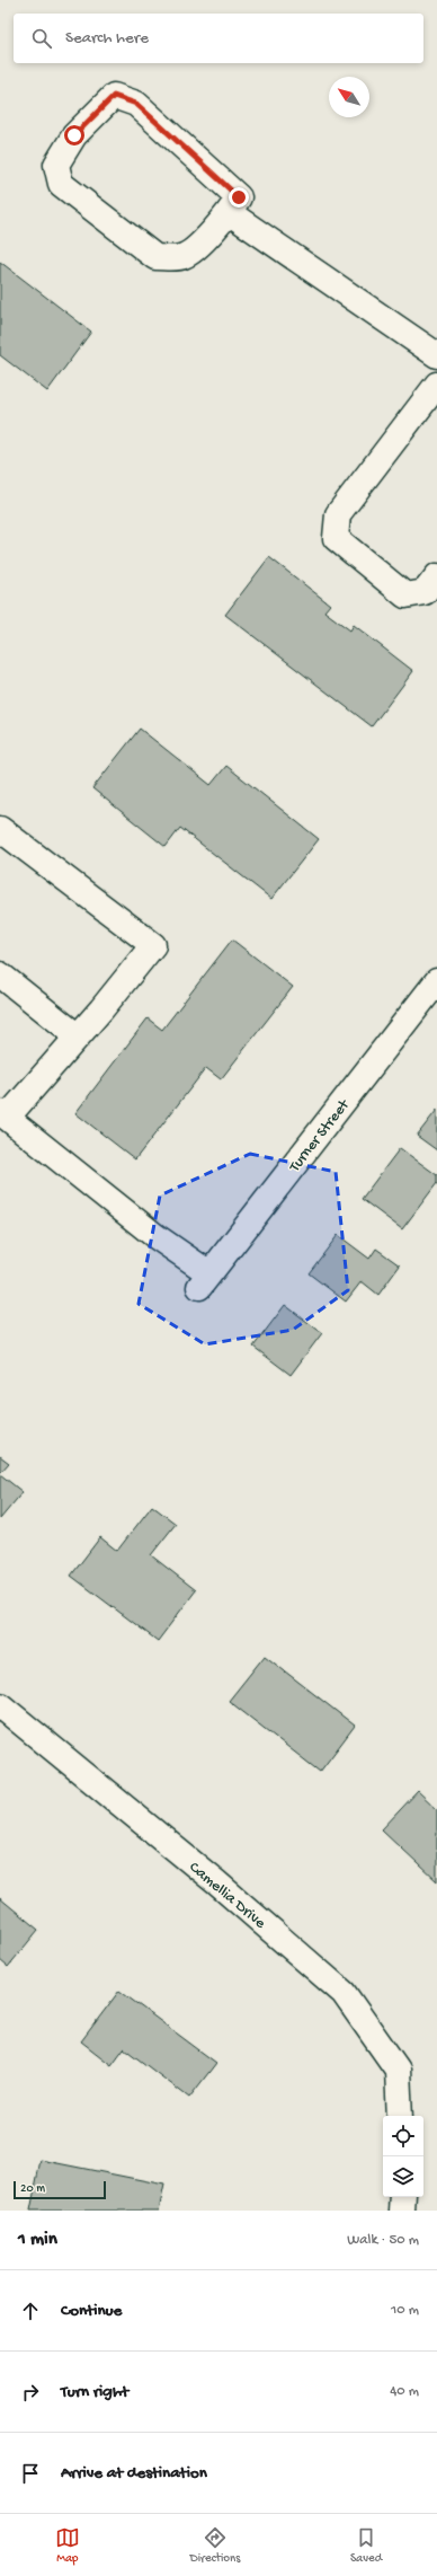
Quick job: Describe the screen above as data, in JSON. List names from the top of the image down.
{
  "streets": {
    "street": ["Turner Street", "Camellia Drive"]
  },
  "scale_bar": "20 m",
  "north": "top left",
  "page": {
    "search": "Search here",
    "scale": "20 m",
    "heading": ["1 min", "Walk · 50 m"],
    "list": [
      ["Continue", "10 m"],
      ["Turn right", "40 m"],
      "Arrive at destination"
    ],
    "nav": ["Map", "Directions", "Saved"]
  }
}
